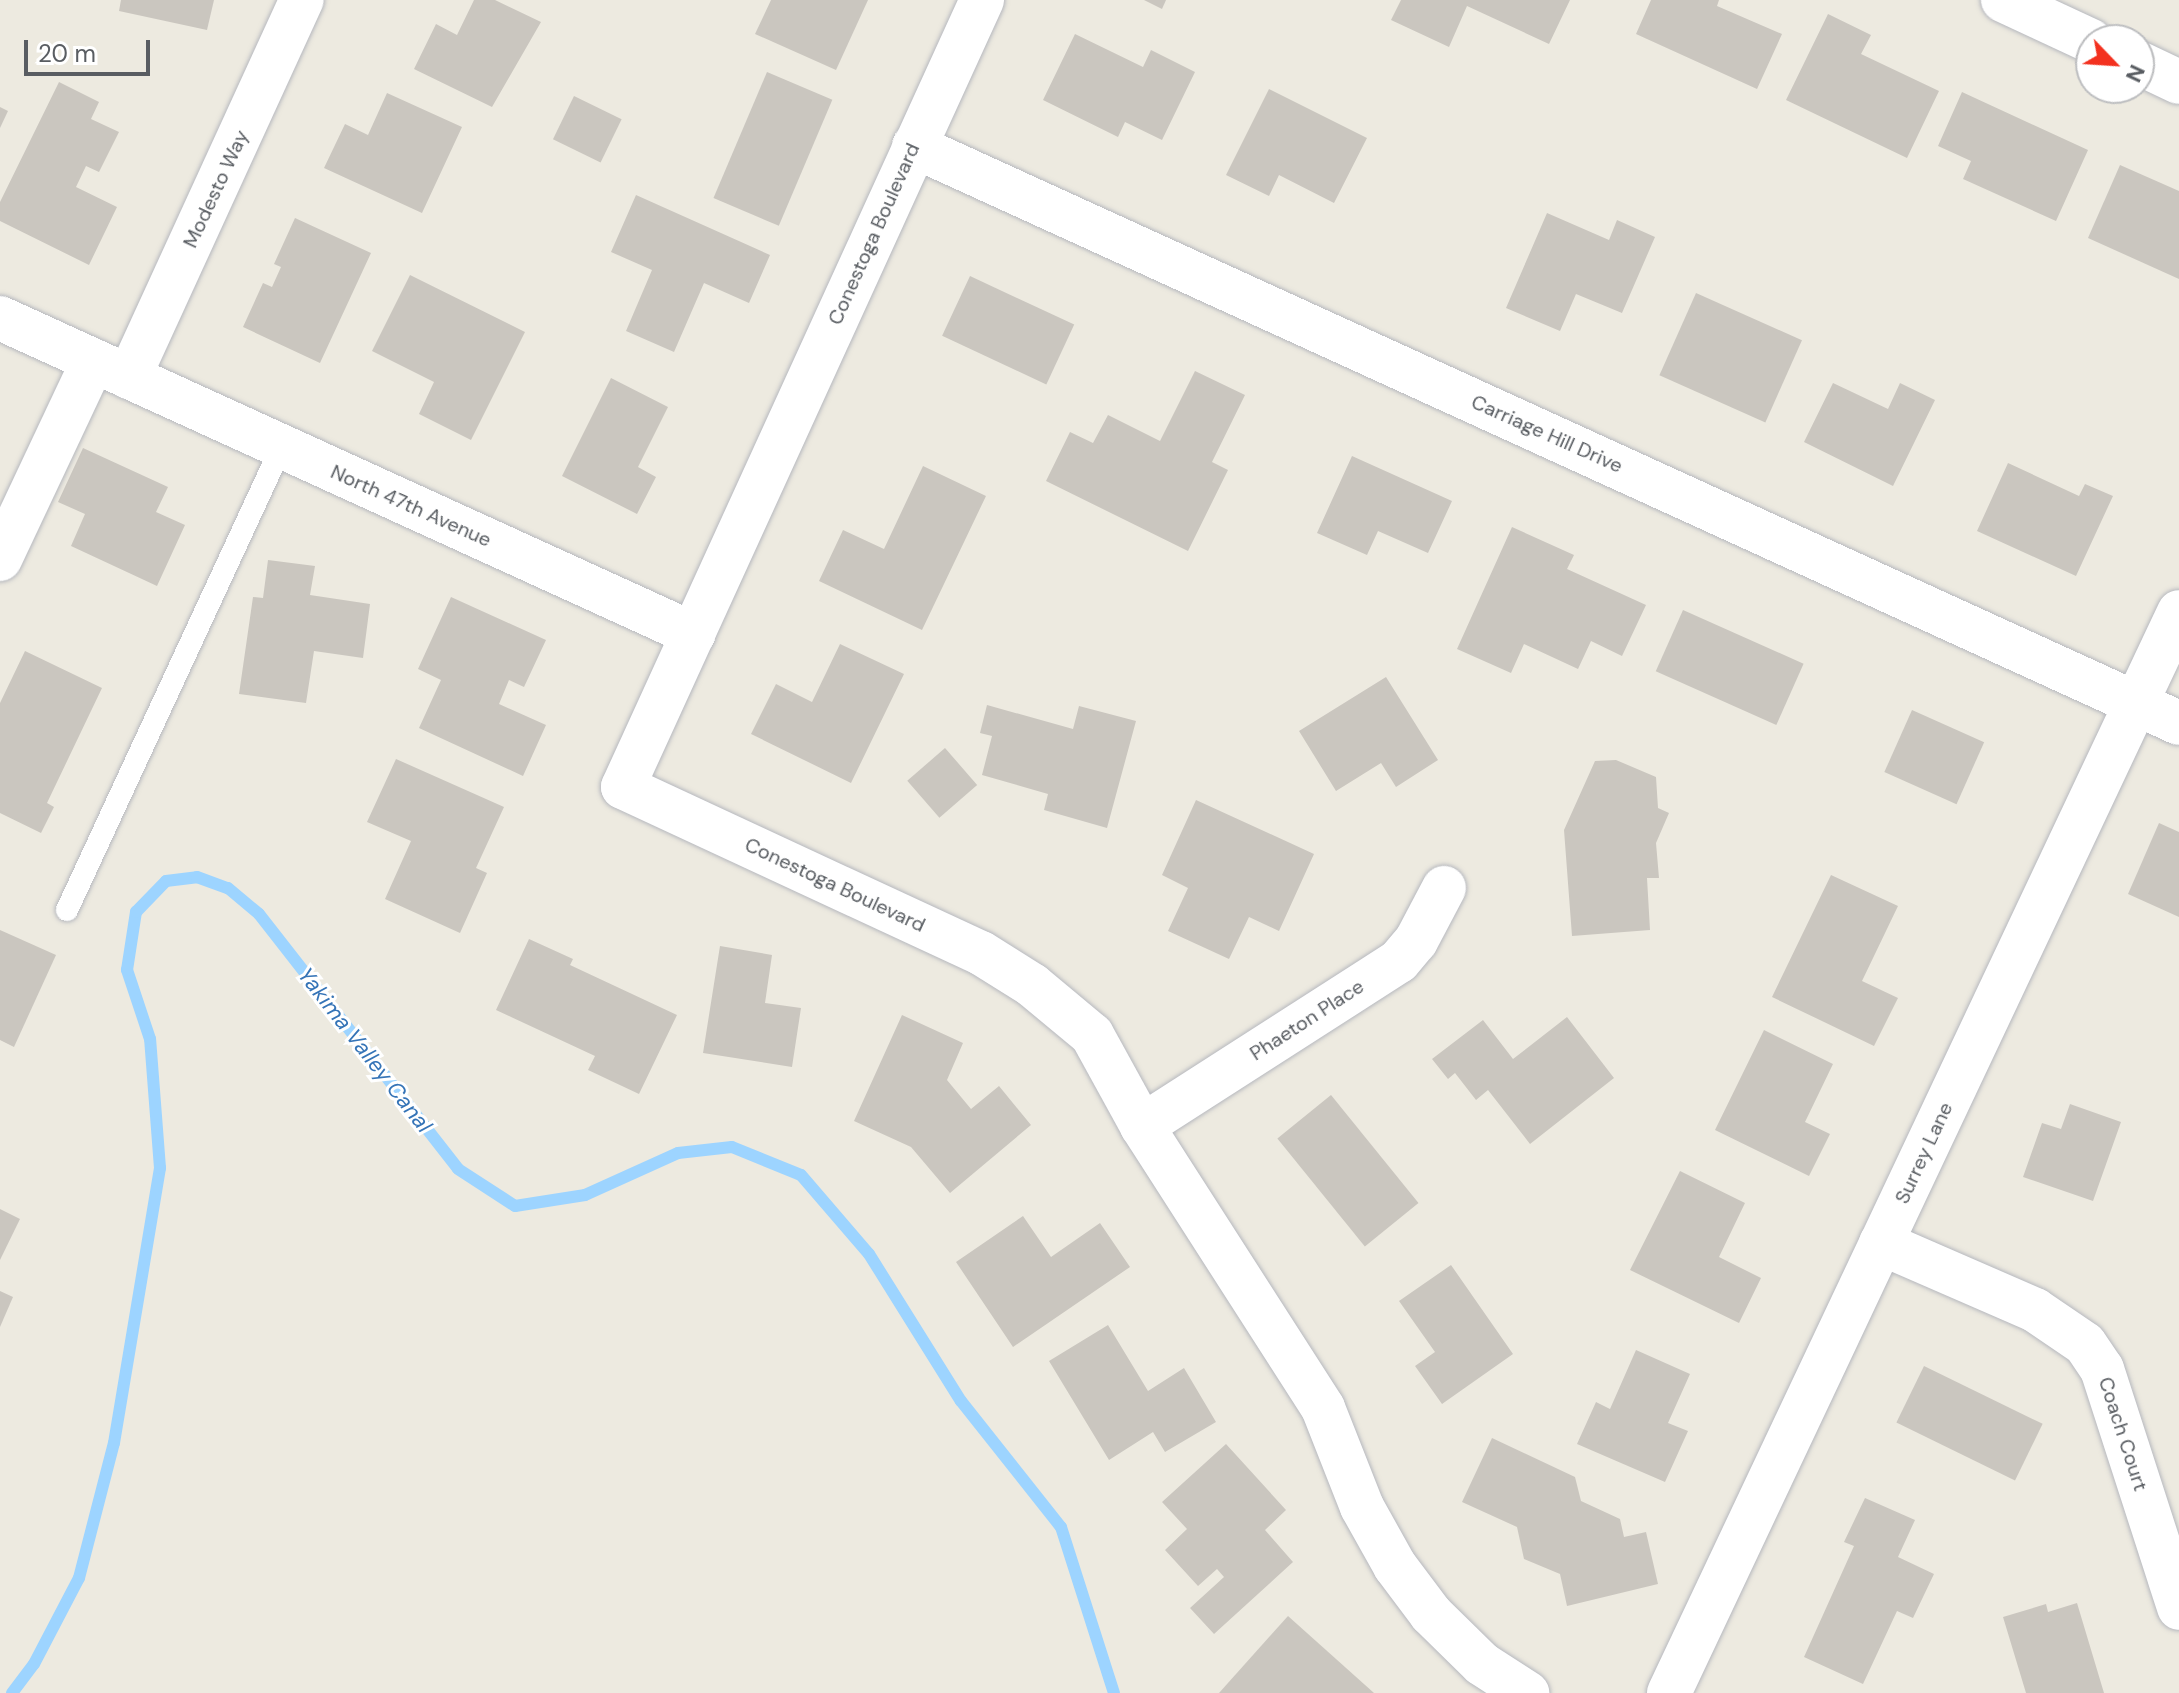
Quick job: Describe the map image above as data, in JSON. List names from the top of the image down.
{
  "streets": {
    "street": [
      "Modesto Way",
      "Conestoga Boulevard",
      "Carriage Hill Drive",
      "North 47th Avenue",
      "Phaeton Place",
      "Surrey Lane",
      "Coach Court"
    ]
  },
  "crossings": [
    ["Modesto Way", "North 47th Avenue"],
    ["Conestoga Boulevard", "Carriage Hill Drive"],
    ["Conestoga Boulevard", "North 47th Avenue"],
    ["Conestoga Boulevard", "Phaeton Place"],
    ["Carriage Hill Drive", "Surrey Lane"],
    ["Surrey Lane", "Coach Court"]
  ],
  "water": ["Yakima Valley Canal"],
  "scale_bar": "20 m",
  "north": "bottom right"
}
